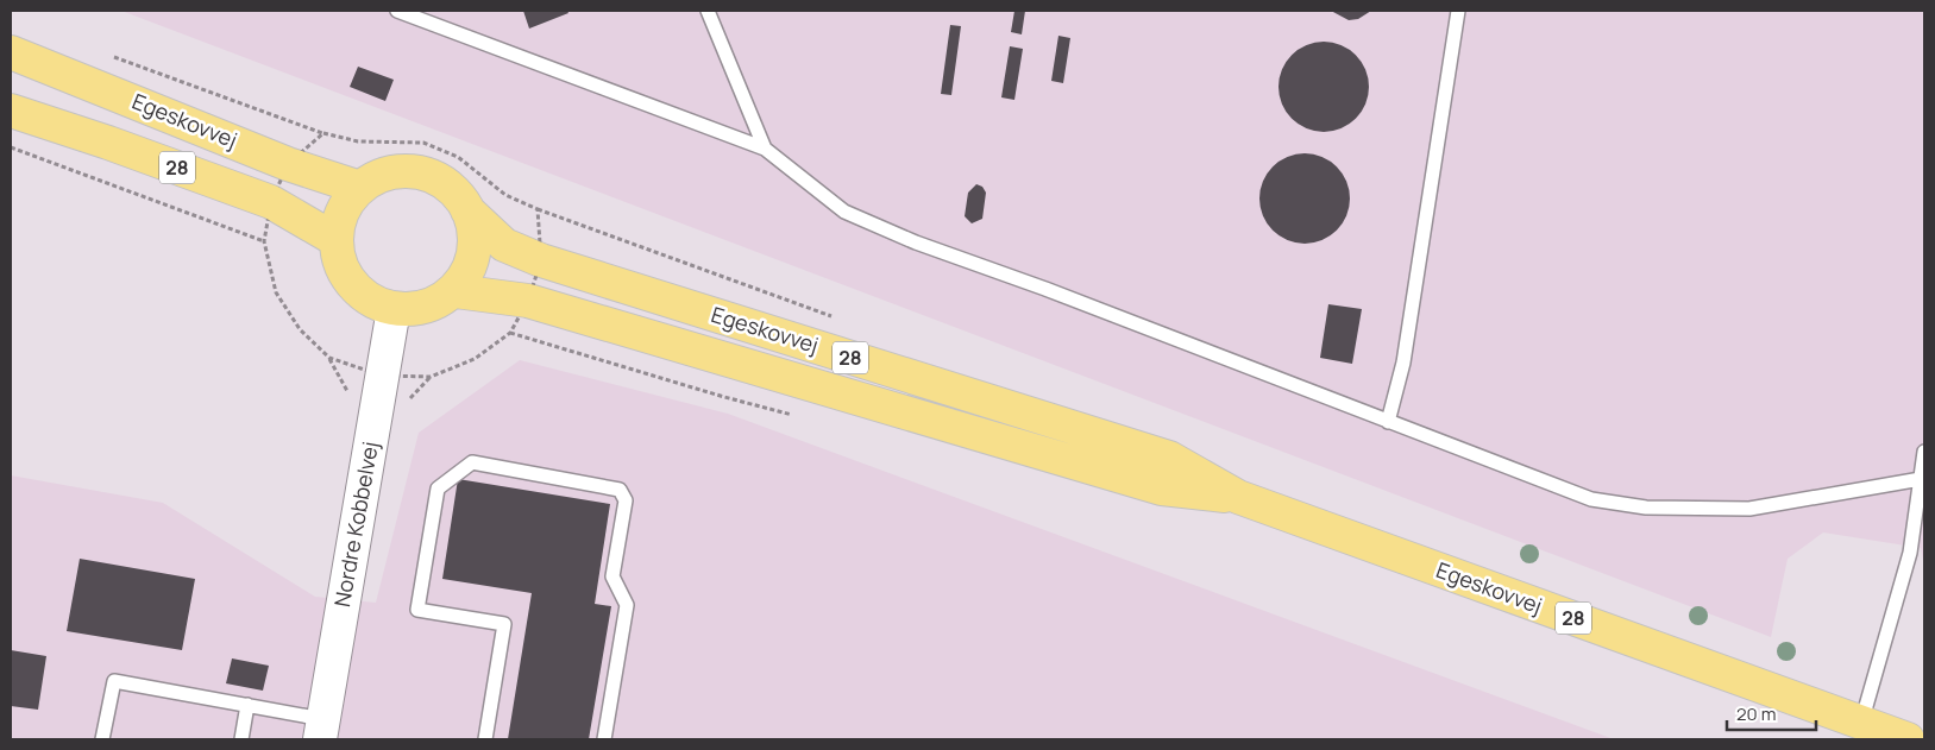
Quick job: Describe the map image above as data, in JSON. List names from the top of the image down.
{
  "streets": {
    "main road": ["Egeskovvej", "28"],
    "street": ["Nordre Kobbelvej"]
  },
  "crossings": [
    ["Egeskovvej", "28"],
    ["Egeskovvej", "Nordre Kobbelvej"],
    ["28", "Nordre Kobbelvej"]
  ],
  "scale_bar": "20 m"
}
